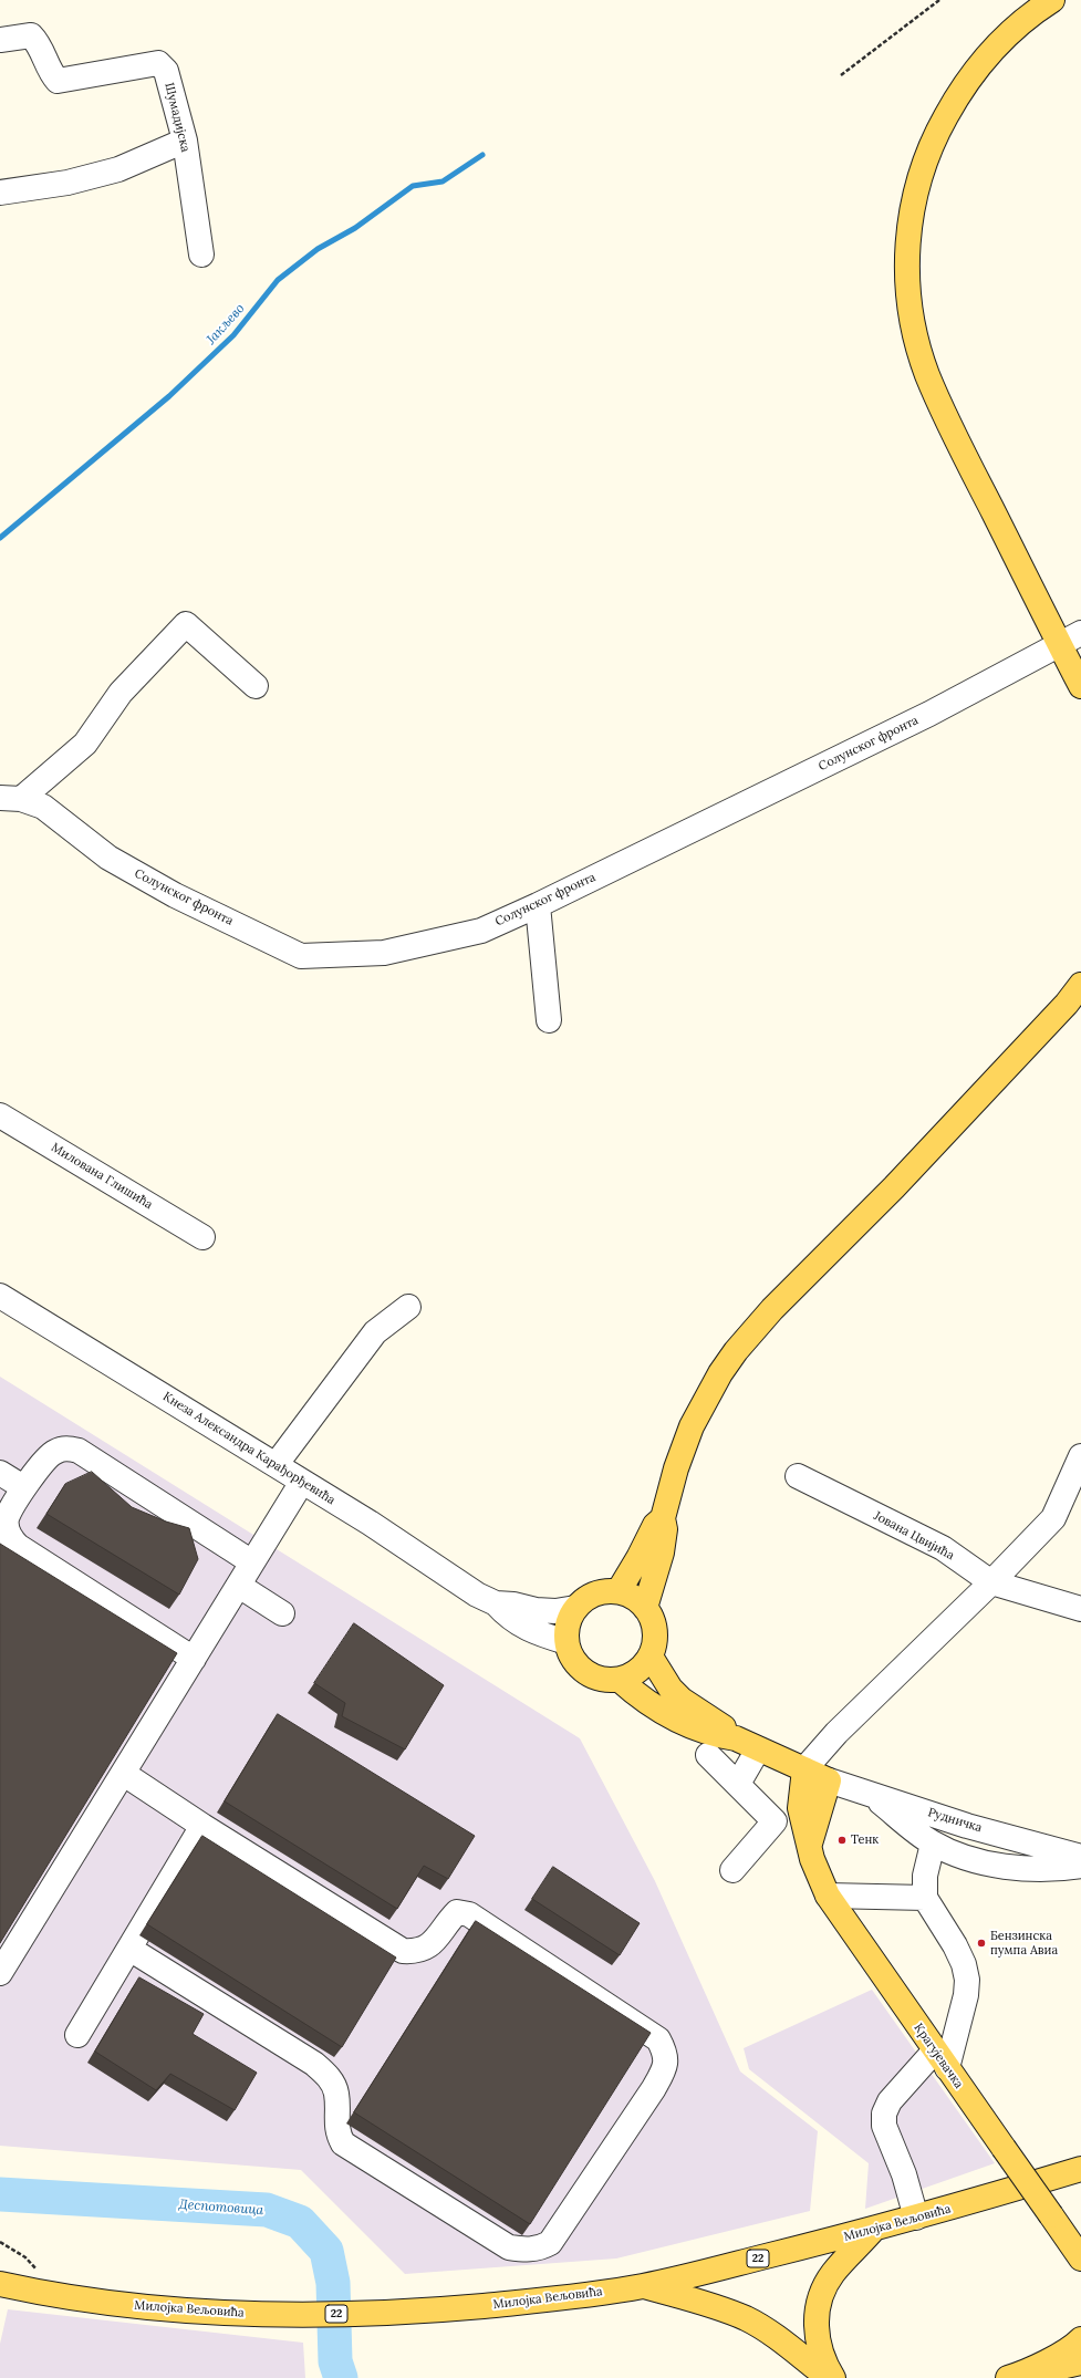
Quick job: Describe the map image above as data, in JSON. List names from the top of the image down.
{
  "streets": {
    "main road": ["Крагујевачка", "Милојка Вељовића", "22"],
    "street": [
      "Шумадијска",
      "Солунског фронта",
      "Милована Глишића",
      "Кнеза Александра Карађорђевића",
      "Јована Цвијића",
      "Рудничка"
    ]
  },
  "water": ["Јакљево", "Деспотовица"],
  "places": ["Тенк", "Бензинска пумпа Авиа"]
}
